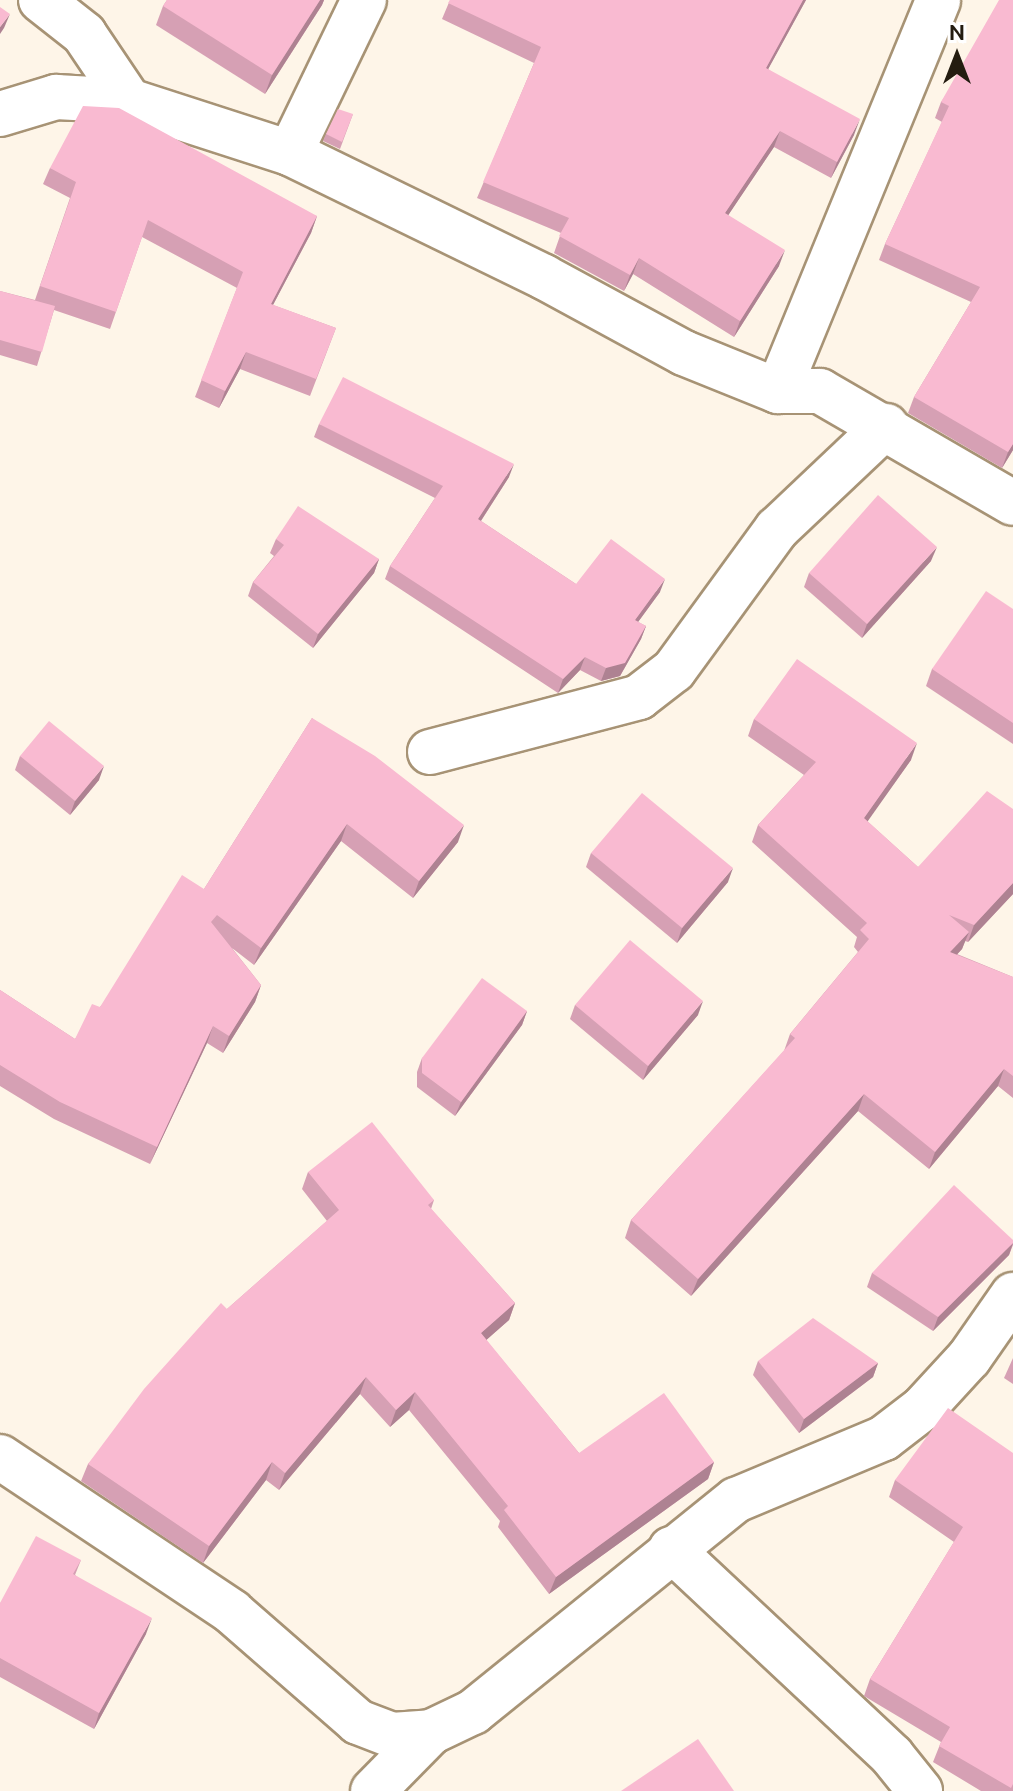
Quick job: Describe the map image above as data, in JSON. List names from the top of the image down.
{
  "north": "top"
}
